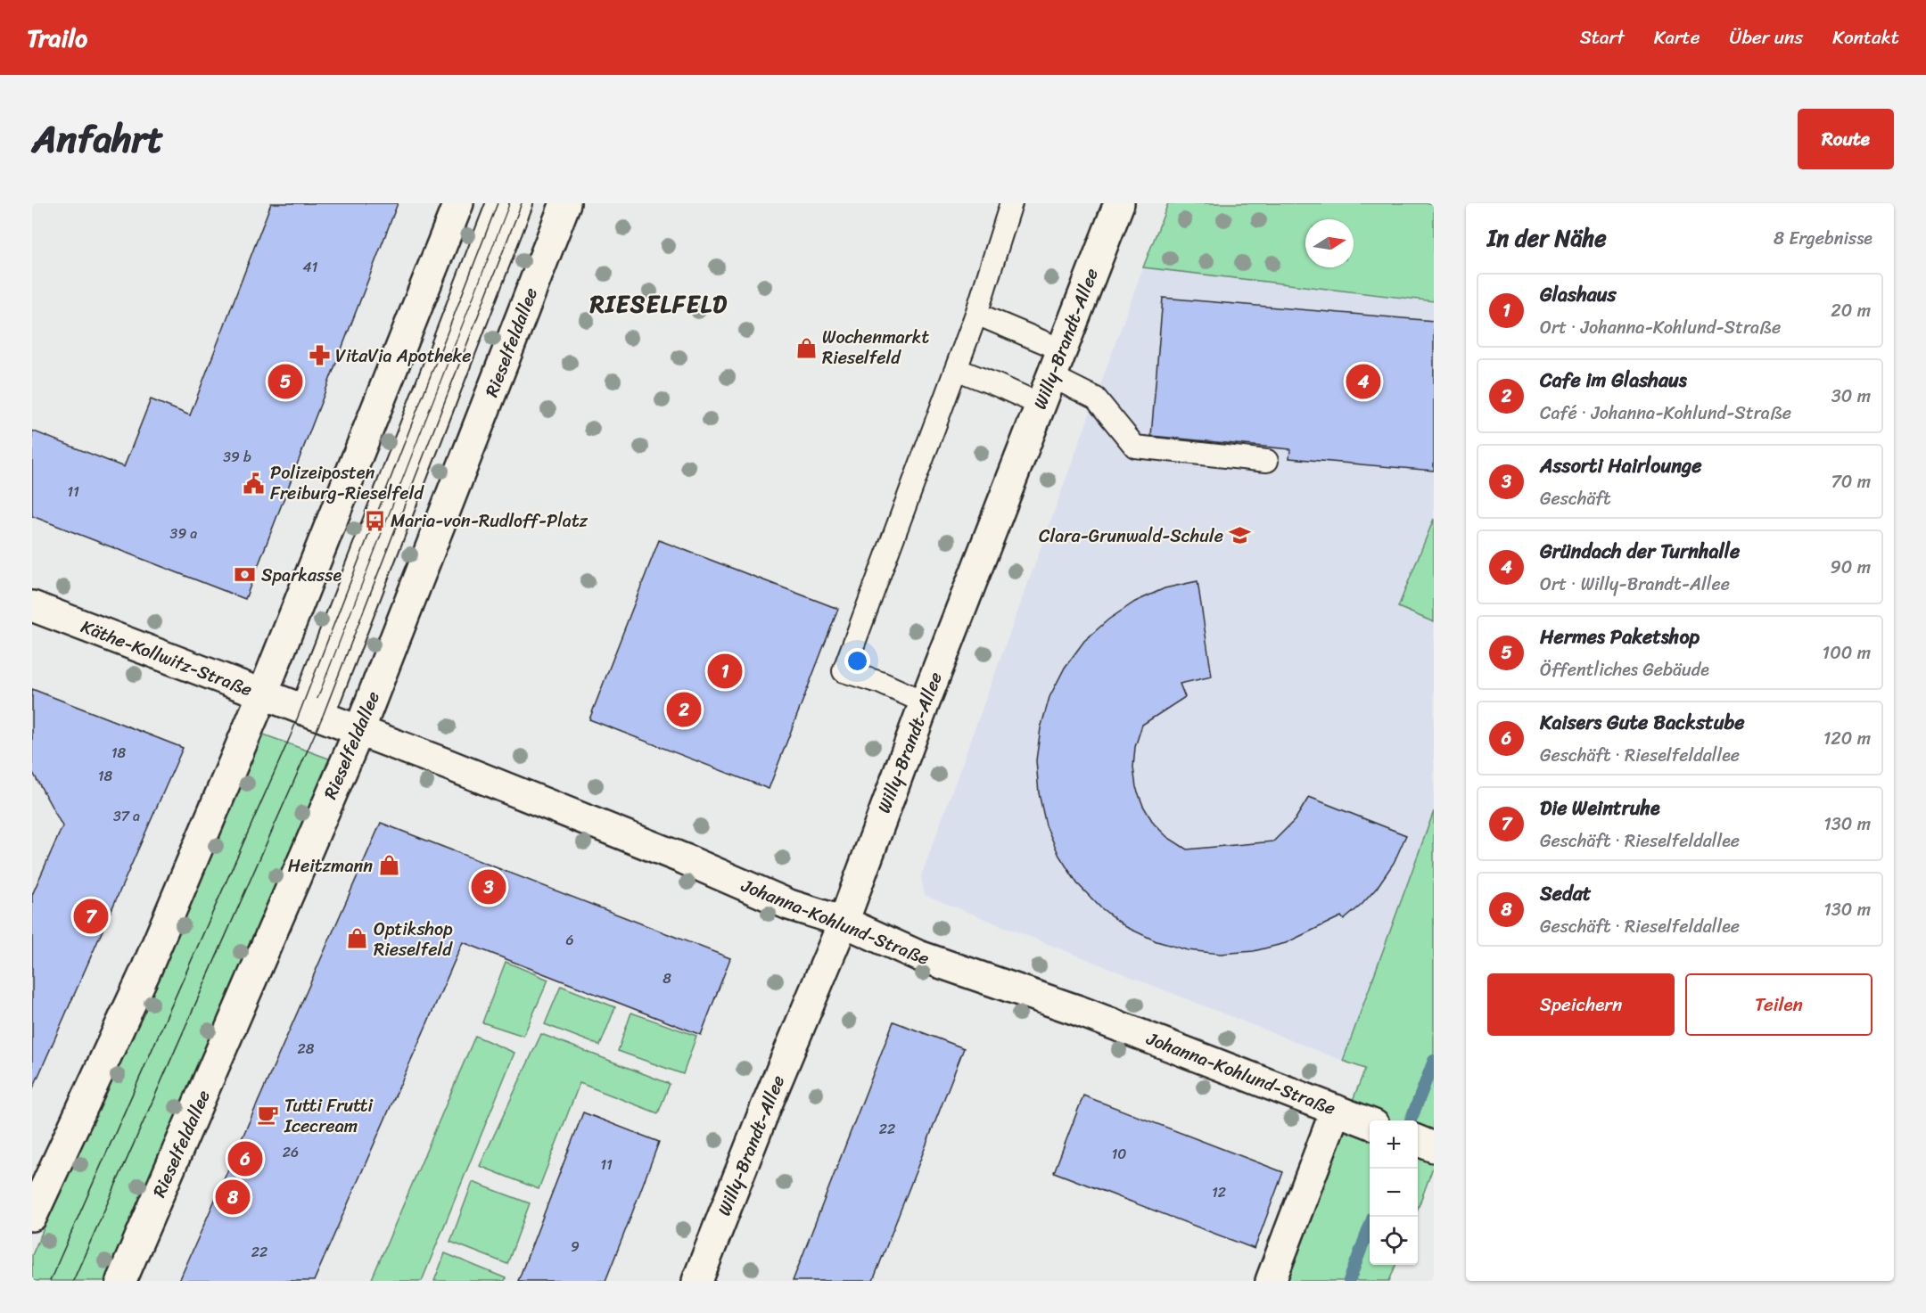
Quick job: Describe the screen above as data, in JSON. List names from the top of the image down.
{
  "streets": {
    "street": [
      "Willy-Brandt-Allee",
      "Rieselfeldallee",
      "Käthe-Kollwitz-Straße",
      "Johanna-Kohlund-Straße"
    ]
  },
  "crossings": [
    ["Willy-Brandt-Allee", "Johanna-Kohlund-Straße"],
    ["Rieselfeldallee", "Johanna-Kohlund-Straße"],
    ["Käthe-Kollwitz-Straße", "Johanna-Kohlund-Straße"]
  ],
  "districts": ["RIESELFELD"],
  "places": {
    "shop": ["Wochenmarkt Rieselfeld", "Heitzmann", "Optikshop Rieselfeld"],
    "pharmacy": ["VitaVia Apotheke"],
    "public building": ["Polizeiposten Freiburg-Rieselfeld"],
    "bus stop": ["Maria-von-Rudloff-Platz"],
    "school or university": ["Clara-Grunwald-Schule"],
    "bank": ["Sparkasse"],
    "cafe": ["Tutti Frutti Icecream"]
  },
  "house_numbers": [
    "41",
    "39 b",
    "11",
    "39 a",
    "18",
    "18",
    "37 a",
    "6",
    "8",
    "28",
    "22",
    "26",
    "10",
    "11",
    "12",
    "9",
    "22"
  ],
  "north": "right",
  "page": {
    "header": "Trailo",
    "nav": [
      "Start",
      "Karte",
      "Über uns",
      "Kontakt"
    ],
    "title": "Anfahrt",
    "buttons": [
      "Route",
      ["Speichern", "Teilen"]
    ],
    "heading": ["In der Nähe", "8 Ergebnisse"],
    "list": [
      {
        "mark": "1",
        "name": "Glashaus",
        "note": "Ort · Johanna-Kohlund-Straße",
        "value": "20 m"
      },
      {
        "mark": "2",
        "name": "Cafe im Glashaus",
        "note": "Café · Johanna-Kohlund-Straße",
        "value": "30 m"
      },
      {
        "mark": "3",
        "name": "Assorti Hairlounge",
        "note": "Geschäft",
        "value": "70 m"
      },
      {
        "mark": "4",
        "name": "Gründach der Turnhalle",
        "note": "Ort · Willy-Brandt-Allee",
        "value": "90 m"
      },
      {
        "mark": "5",
        "name": "Hermes Paketshop",
        "note": "Öffentliches Gebäude",
        "value": "100 m"
      },
      {
        "mark": "6",
        "name": "Kaisers Gute Backstube",
        "note": "Geschäft · Rieselfeldallee",
        "value": "120 m"
      },
      {
        "mark": "7",
        "name": "Die Weintruhe",
        "note": "Geschäft · Rieselfeldallee",
        "value": "130 m"
      },
      {
        "mark": "8",
        "name": "Sedat",
        "note": "Geschäft · Rieselfeldallee",
        "value": "130 m"
      }
    ],
    "pins": [
      "4",
      "5",
      "1",
      "2",
      "3",
      "7",
      "6",
      "8"
    ],
    "map_buttons": ["+", "−"]
  }
}
